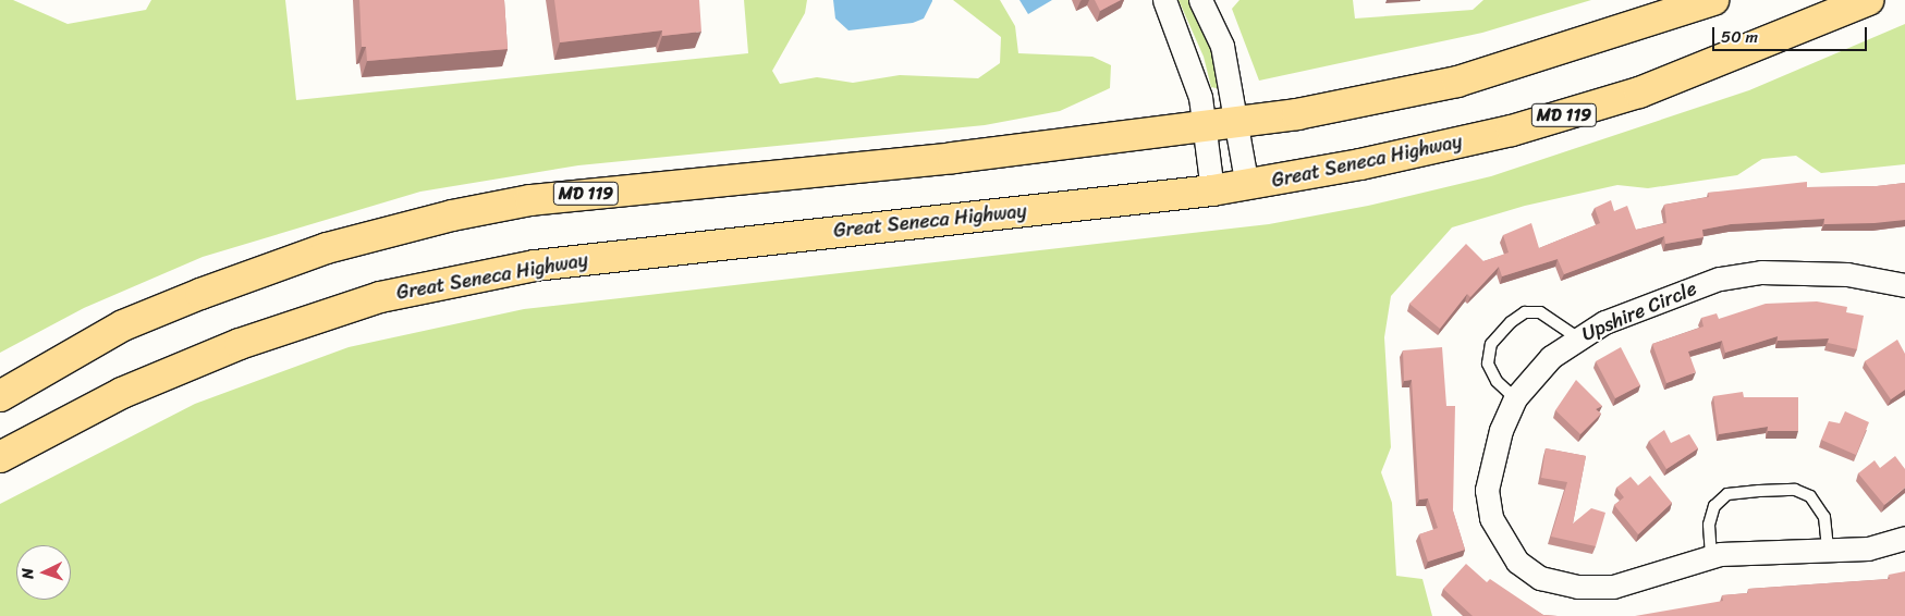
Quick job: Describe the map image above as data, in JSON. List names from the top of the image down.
{
  "streets": {
    "main road": ["MD 119", "Great Seneca Highway"],
    "street": ["Upshire Circle"]
  },
  "scale_bar": "50 m",
  "north": "left"
}
